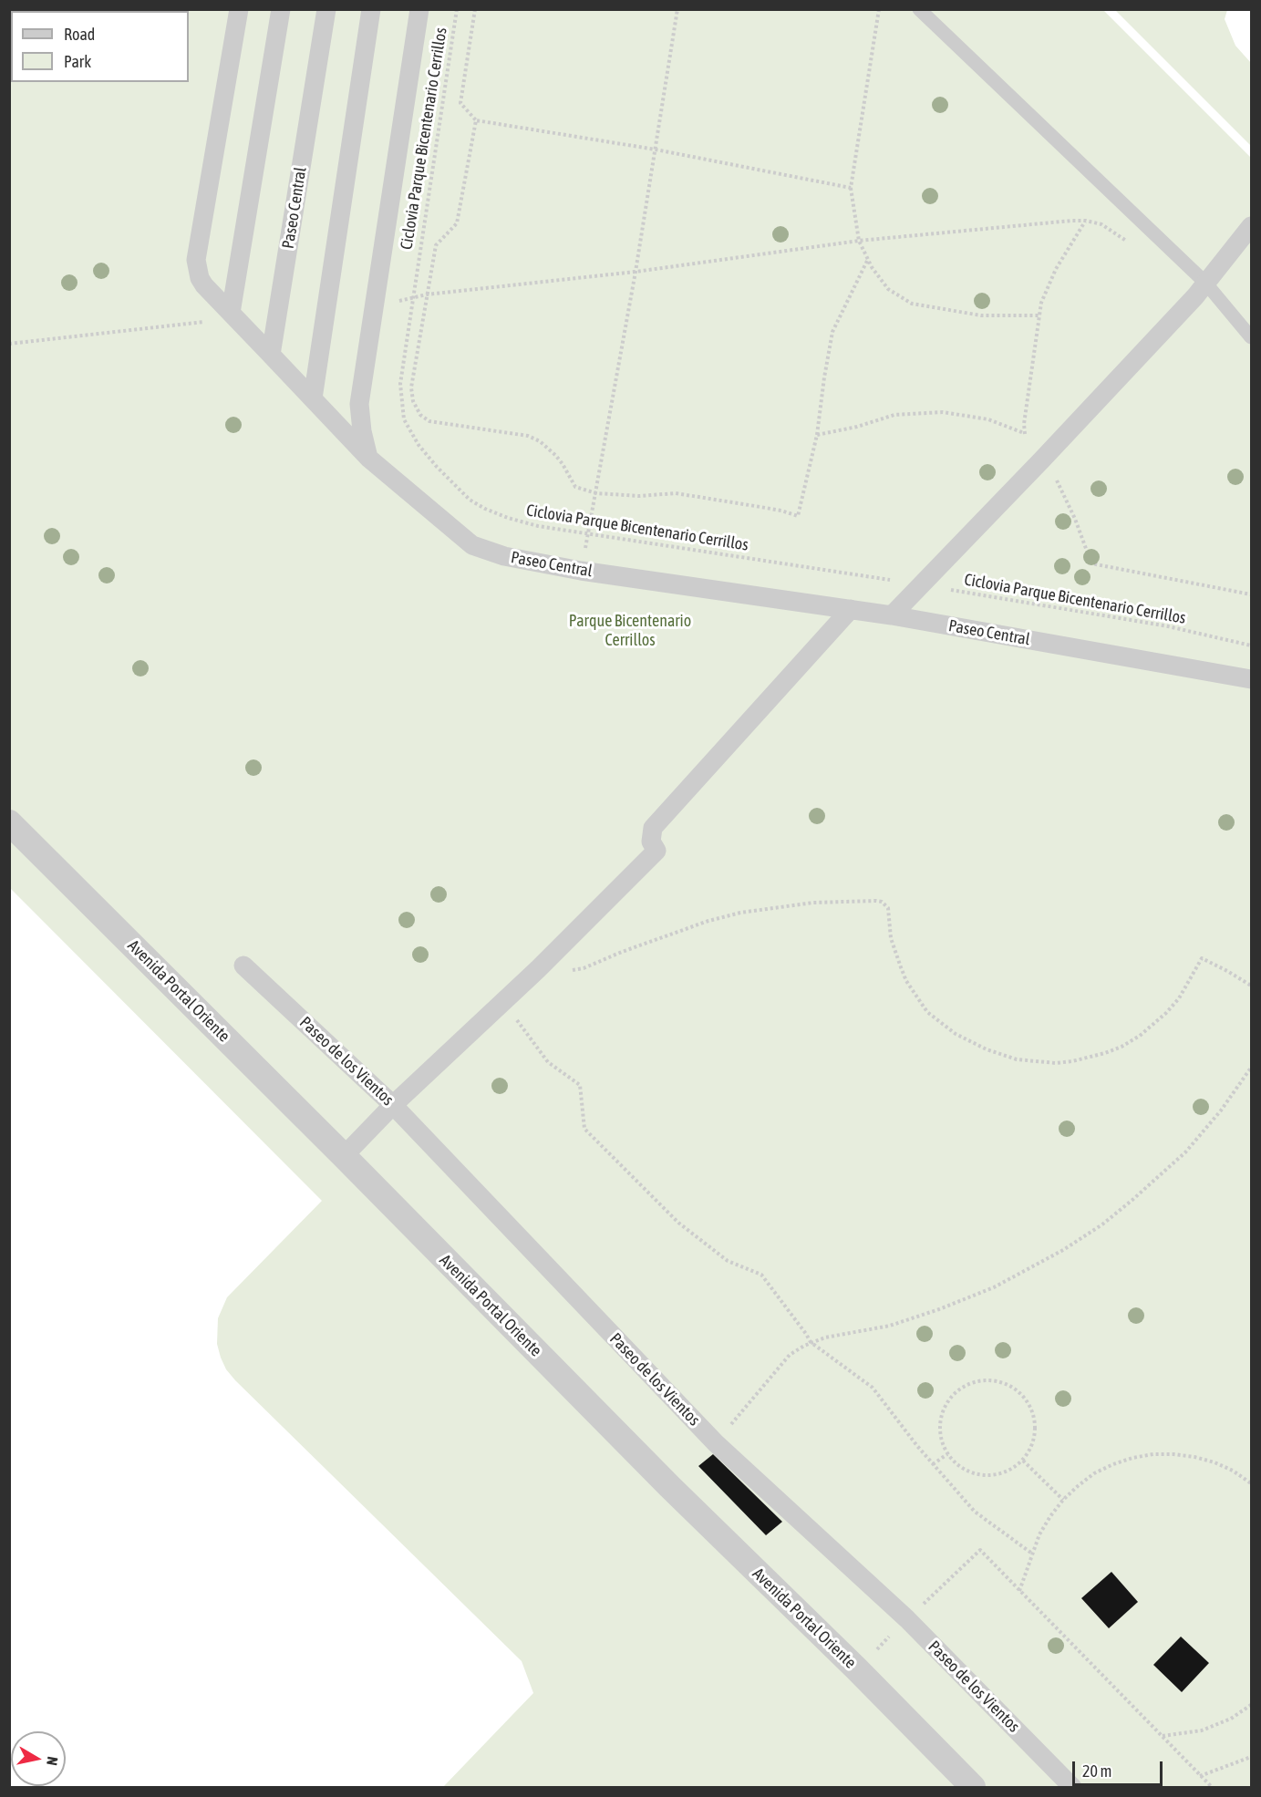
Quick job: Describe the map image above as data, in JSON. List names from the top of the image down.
{
  "streets": {
    "street": ["Paseo Central", "Avenida Portal Oriente", "Paseo de los Vientos"],
    "path": ["Ciclovia Parque Bicentenario Cerrillos"]
  },
  "parks": ["Parque Bicentenario Cerrillos"],
  "legend": ["Road", "Park"],
  "scale_bar": "20 m",
  "north": "right"
}
